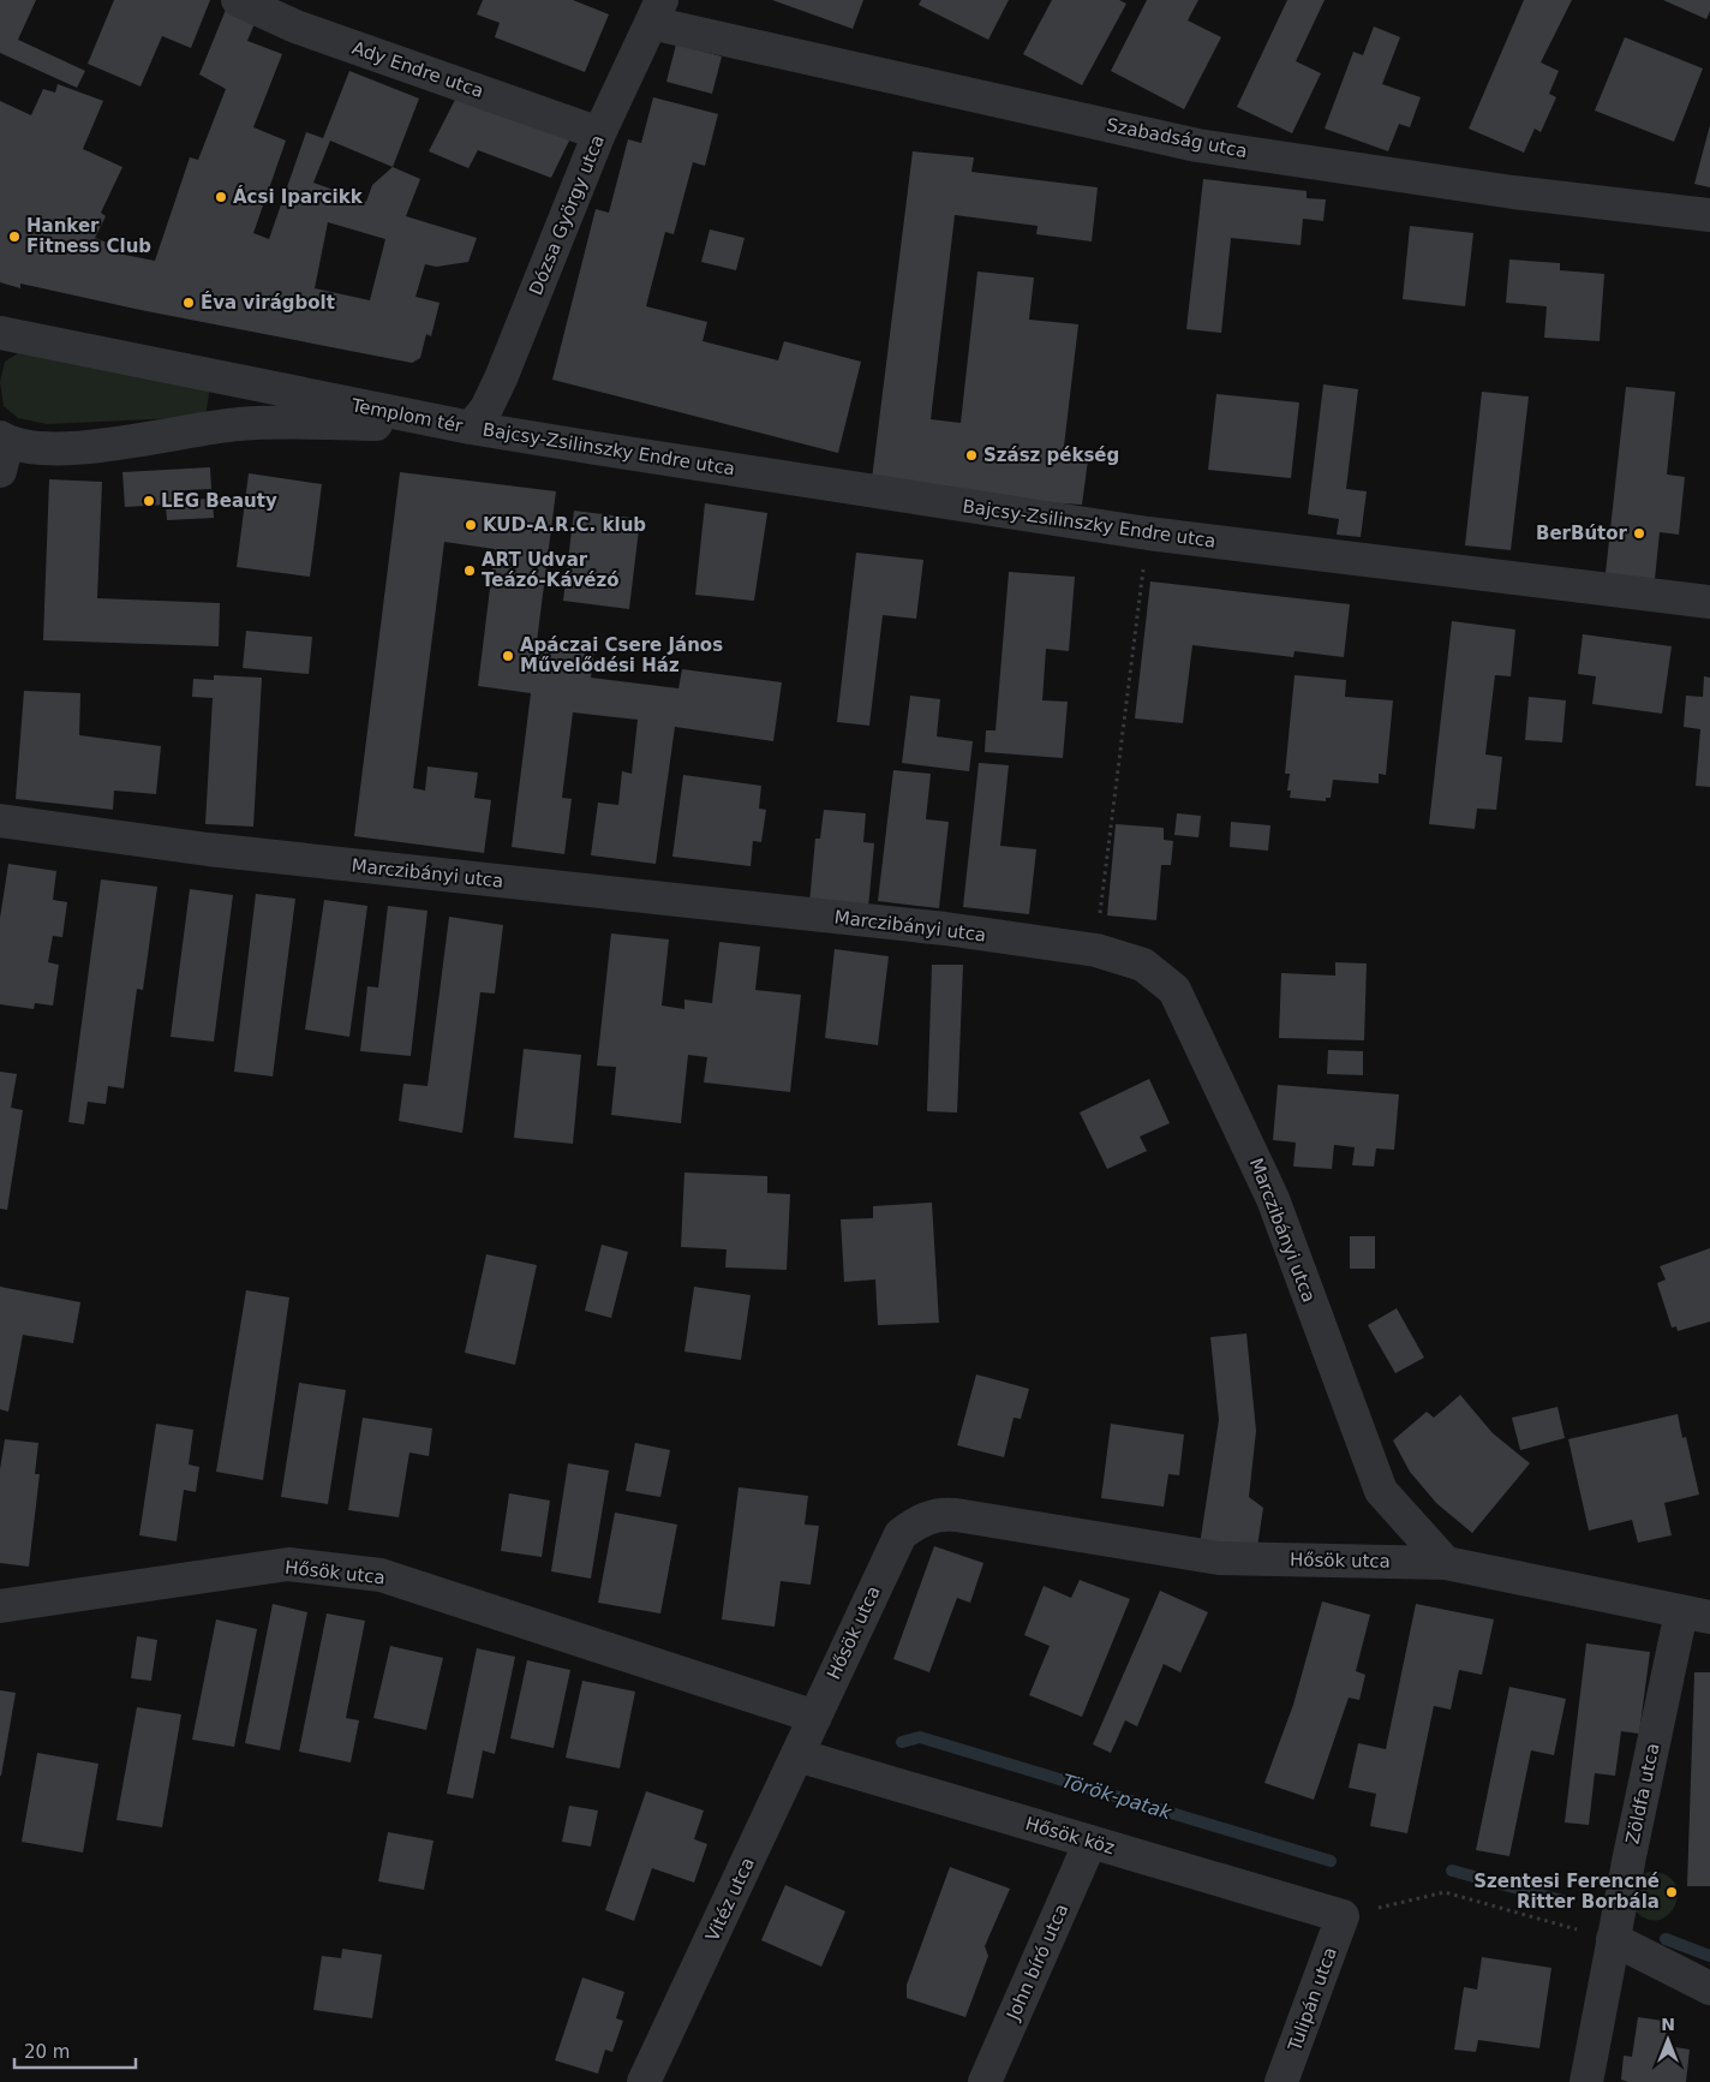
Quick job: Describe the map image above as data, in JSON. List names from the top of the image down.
{
  "streets": {
    "street": [
      "Ady Endre utca",
      "Szabadság utca",
      "Dózsa György utca",
      "Templom tér",
      "Bajcsy-Zsilinszky Endre utca",
      "Marczibányi utca",
      "Hősök utca",
      "Zöldfa utca",
      "Hősök köz",
      "Vitéz utca",
      "John bíró utca",
      "Tulipán utca"
    ]
  },
  "crossings": [
    ["Ady Endre utca", "Dózsa György utca"],
    ["Szabadság utca", "Dózsa György utca"],
    ["Dózsa György utca", "Templom tér"],
    ["Dózsa György utca", "Bajcsy-Zsilinszky Endre utca"],
    ["Templom tér", "Bajcsy-Zsilinszky Endre utca"],
    ["Marczibányi utca", "Hősök utca"],
    ["Hősök utca", "Zöldfa utca"],
    ["Hősök utca", "Vitéz utca"],
    ["Hősök köz", "Vitéz utca"],
    ["Hősök köz", "John bíró utca"],
    ["Hősök köz", "Tulipán utca"]
  ],
  "water": ["Török-patak"],
  "places": [
    "Ácsi Iparcikk",
    "Hanker Fitness Club",
    "Éva virágbolt",
    "Szász pékség",
    "LEG Beauty",
    "KUD-A.R.C. klub",
    "BerBútor",
    "ART Udvar Teázó-Kávézó",
    "Apáczai Csere János Művelődési Ház",
    "Szentesi Ferencné Ritter Borbála"
  ],
  "scale_bar": "20 m",
  "north": "top"
}
